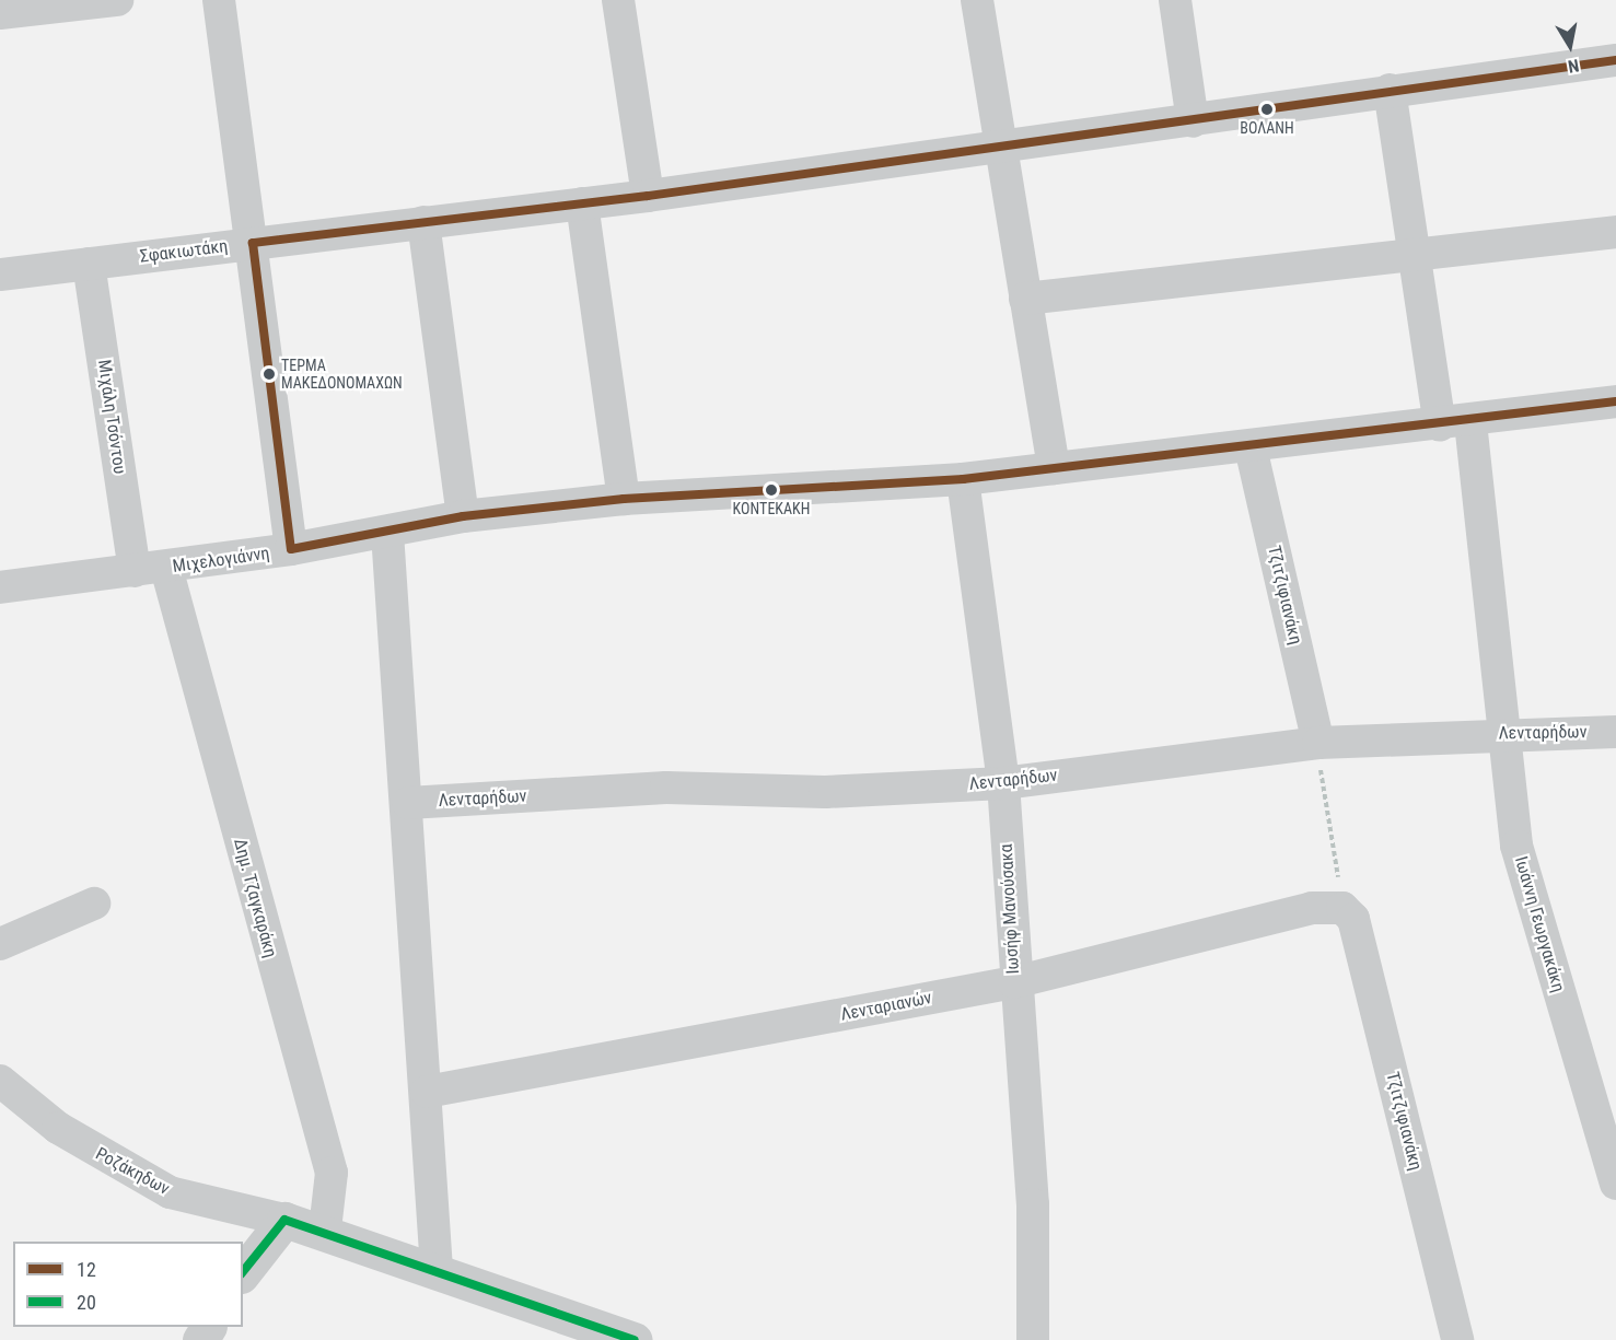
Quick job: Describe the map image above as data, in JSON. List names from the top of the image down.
{
  "streets": {
    "street": [
      "Σφακιωτάκη",
      "Μιχάλη Τσόντου",
      "Μιχελογιάννη",
      "Τζιτζιφιανάκη",
      "Λενταρήδων",
      "Δημ. Τζαγκαράκη",
      "Ιωσήφ Μανούσακα",
      "Ιωάννη Γεωργακάκη",
      "Λενταριανών",
      "Ροζάκηδων"
    ]
  },
  "crossings": [
    ["Σφακιωτάκη", "Μιχάλη Τσόντου"],
    ["Σφακιωτάκη", "Ιωάννη Γεωργακάκη"],
    ["Μιχάλη Τσόντου", "Μιχελογιάννη"],
    ["Μιχάλη Τσόντου", "Δημ. Τζαγκαράκη"],
    ["Μιχελογιάννη", "Τζιτζιφιανάκη"],
    ["Μιχελογιάννη", "Δημ. Τζαγκαράκη"],
    ["Μιχελογιάννη", "Ιωσήφ Μανούσακα"],
    ["Μιχελογιάννη", "Ιωάννη Γεωργακάκη"],
    ["Τζιτζιφιανάκη", "Λενταρήδων"],
    ["Τζιτζιφιανάκη", "Λενταριανών"],
    ["Λενταρήδων", "Ιωσήφ Μανούσακα"],
    ["Λενταρήδων", "Ιωάννη Γεωργακάκη"],
    ["Ιωσήφ Μανούσακα", "Λενταριανών"]
  ],
  "places": ["ΒΟΛΑΝΗ", "ΤΕΡΜΑ ΜΑΚΕΔΟΝΟΜΑΧΩΝ", "ΚΟΝΤΕΚΑΚΗ"],
  "lines": ["transit line 12", "transit line 20"],
  "legend": ["12", "20"],
  "north": "bottom"
}
